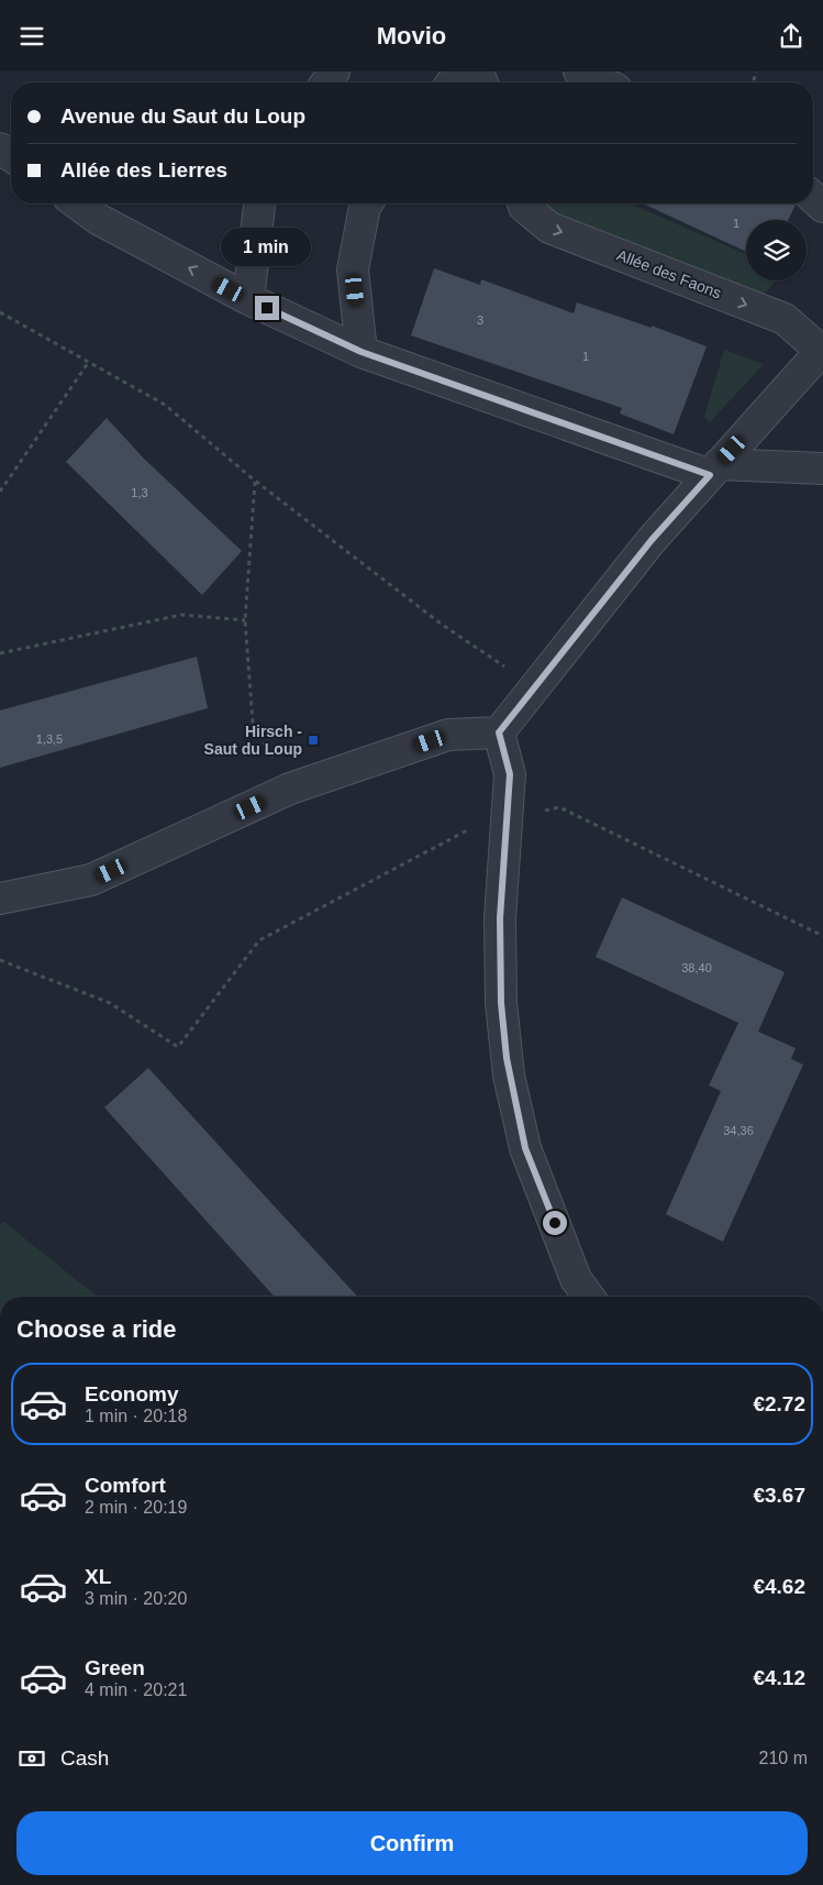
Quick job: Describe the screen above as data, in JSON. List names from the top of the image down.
{
  "streets": {
    "street": ["Allée des Faons"]
  },
  "places": {
    "transit": ["Hirsch - Saut du Loup"]
  },
  "house_numbers": [
    "1",
    "3",
    "1",
    "1,3",
    "1,3,5",
    "38,40",
    "34,36"
  ],
  "page": {
    "header": "Movio",
    "banner": ["Avenue du Saut du Loup", "Allée des Lierres"],
    "bubble": "1 min",
    "heading": "Choose a ride",
    "list": [
      {
        "name": "Economy",
        "note": "1 min · 20:18",
        "value": "€2.72"
      },
      {
        "name": "Comfort",
        "note": "2 min · 20:19",
        "value": "€3.67"
      },
      {
        "name": "XL",
        "note": "3 min · 20:20",
        "value": "€4.62"
      },
      {
        "name": "Green",
        "note": "4 min · 20:21",
        "value": "€4.12"
      }
    ],
    "pay": ["Cash", "210 m"],
    "buttons": "Confirm"
  }
}
